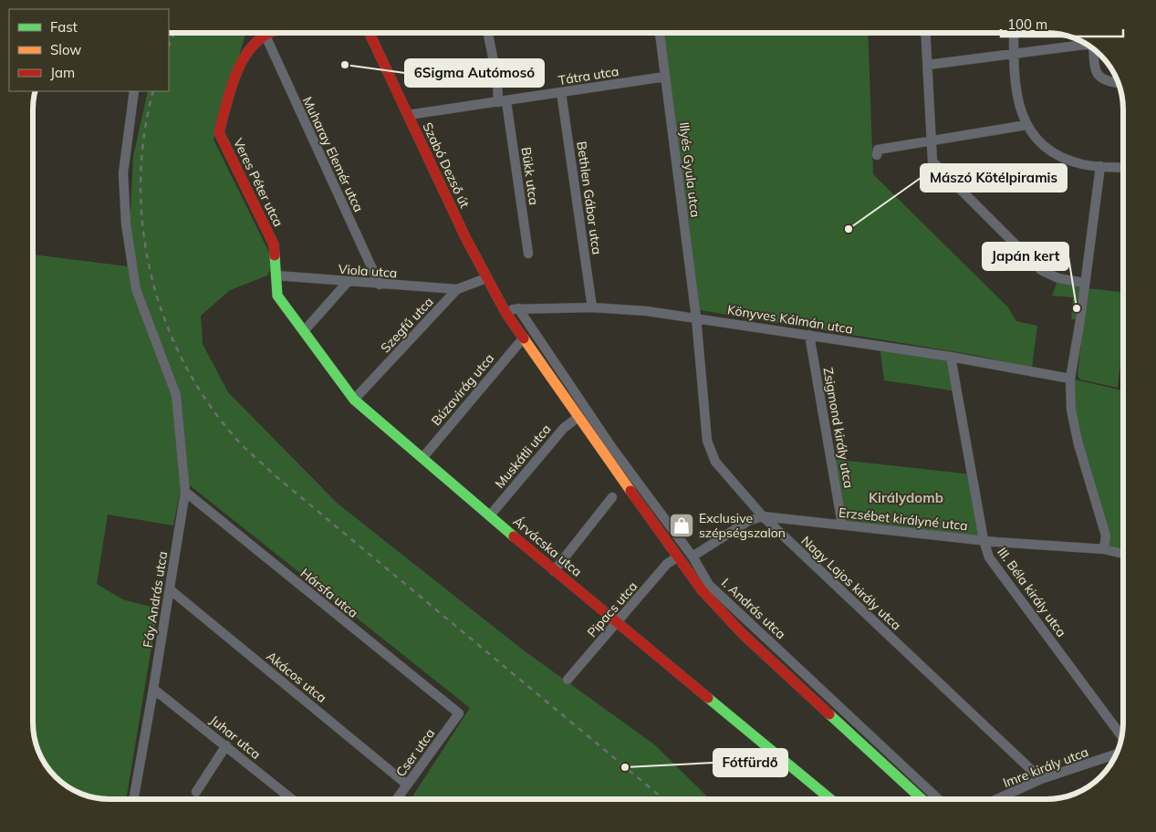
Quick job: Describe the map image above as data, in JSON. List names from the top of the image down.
{
  "streets": {
    "street": [
      "Tátra utca",
      "Muharay Elemér utca",
      "Szabó Dezső út",
      "Illyés Gyula utca",
      "Bükk utca",
      "Veres Péter utca",
      "Bethlen Gábor utca",
      "Viola utca",
      "Könyves Kálmán utca",
      "Szegfű utca",
      "Búzavirág utca",
      "Zsigmond király utca",
      "Muskátli utca",
      "Erzsébet királyné utca",
      "Árvácska utca",
      "Nagy Lajos király utca",
      "III. Béla király utca",
      "Hársfa utca",
      "Fáy András utca",
      "I. András utca",
      "Pipacs utca",
      "Akácos utca",
      "Juhar utca",
      "Cser utca",
      "Imre király utca"
    ]
  },
  "crossings": [
    ["Tátra utca", "Szabó Dezső út"],
    ["Tátra utca", "Illyés Gyula utca"],
    ["Tátra utca", "Bükk utca"],
    ["Tátra utca", "Bethlen Gábor utca"],
    ["Muharay Elemér utca", "Veres Péter utca"],
    ["Muharay Elemér utca", "Viola utca"],
    ["Szabó Dezső út", "Könyves Kálmán utca"],
    ["Szabó Dezső út", "Szegfű utca"],
    ["Szabó Dezső út", "I. András utca"],
    ["Illyés Gyula utca", "Könyves Kálmán utca"],
    ["Illyés Gyula utca", "Nagy Lajos király utca"],
    ["Veres Péter utca", "Viola utca"],
    ["Veres Péter utca", "Árvácska utca"],
    ["Bethlen Gábor utca", "Könyves Kálmán utca"],
    ["Viola utca", "Szegfű utca"],
    ["Viola utca", "Árvácska utca"],
    ["Könyves Kálmán utca", "Zsigmond király utca"],
    ["Könyves Kálmán utca", "Nagy Lajos király utca"],
    ["Könyves Kálmán utca", "III. Béla király utca"],
    ["Könyves Kálmán utca", "I. András utca"],
    ["Szegfű utca", "Árvácska utca"],
    ["Búzavirág utca", "Árvácska utca"],
    ["Búzavirág utca", "I. András utca"],
    ["Zsigmond király utca", "Erzsébet királyné utca"],
    ["Muskátli utca", "Árvácska utca"],
    ["Muskátli utca", "I. András utca"],
    ["Erzsébet királyné utca", "Nagy Lajos király utca"],
    ["Erzsébet királyné utca", "III. Béla király utca"],
    ["Erzsébet királyné utca", "I. András utca"],
    ["Árvácska utca", "Pipacs utca"],
    ["Nagy Lajos király utca", "Imre király utca"],
    ["Hársfa utca", "Fáy András utca"],
    ["Hársfa utca", "Cser utca"],
    ["Fáy András utca", "Akácos utca"],
    ["Fáy András utca", "Juhar utca"],
    ["I. András utca", "Pipacs utca"],
    ["Akácos utca", "Cser utca"]
  ],
  "districts": ["Királydomb"],
  "places": {
    "other": [
      "6Sigma Autómosó",
      "Mászó Kötélpiramis",
      "Japán kert",
      "Fótfürdő"
    ],
    "shop": ["Exclusive szépségszalon"]
  },
  "legend": ["Fast", "Slow", "Jam"],
  "scale_bar": "100 m"
}
